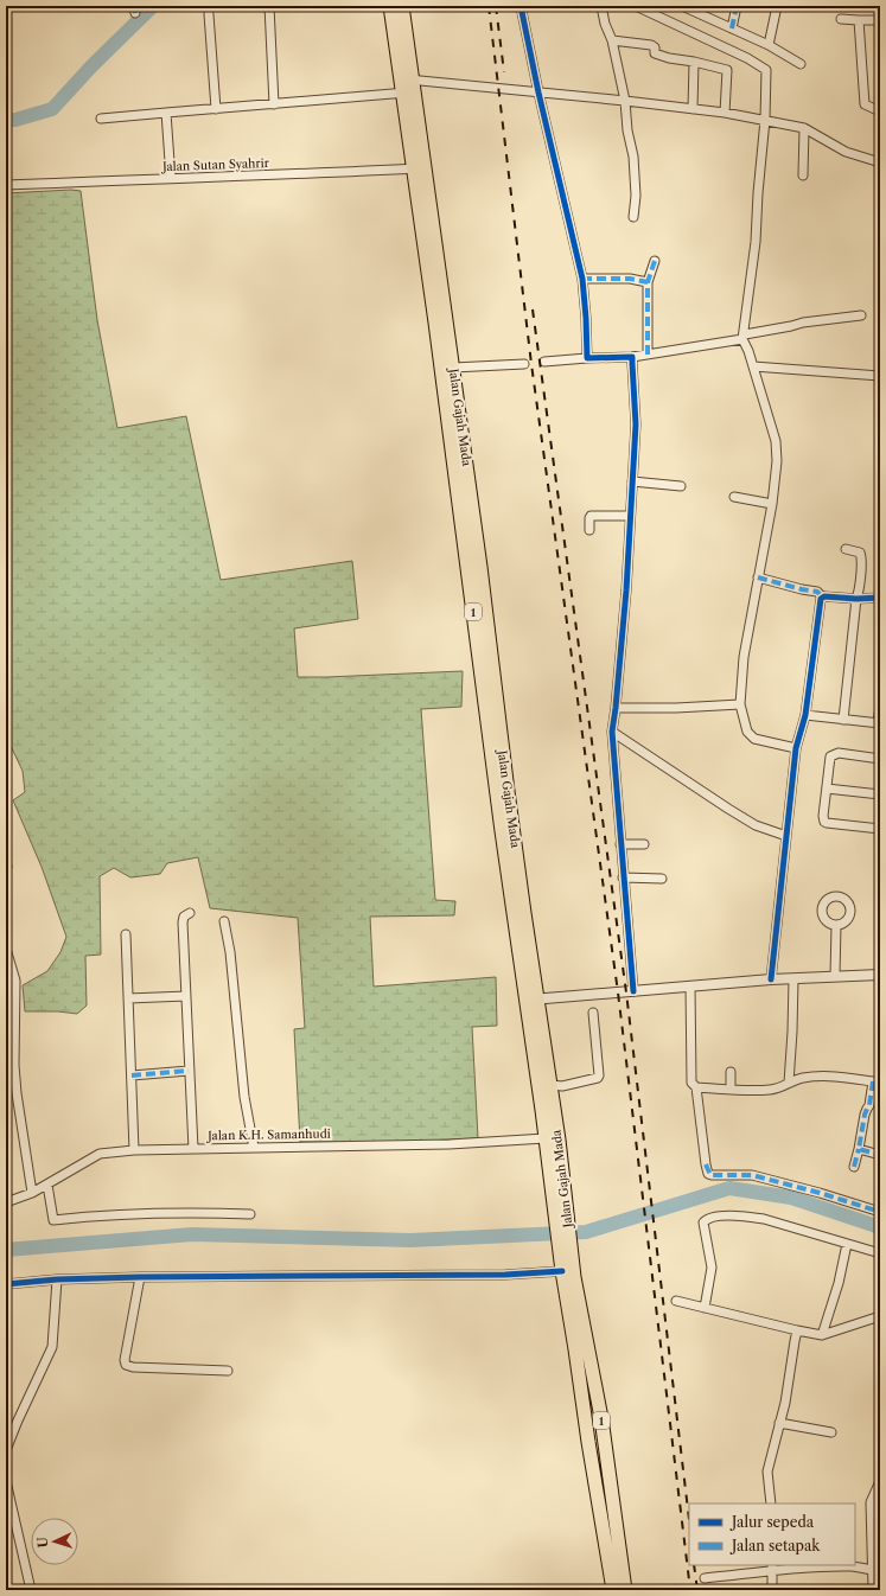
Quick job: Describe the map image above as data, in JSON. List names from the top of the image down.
{
  "streets": {
    "highway": ["Jalan Gajah Mada", "1"],
    "street": ["Jalan Sutan Syahrir", "Jalan K.H. Samanhudi"]
  },
  "crossings": [
    ["Jalan Sutan Syahrir", "Jalan Gajah Mada"],
    ["Jalan Gajah Mada", "Jalan K.H. Samanhudi"]
  ],
  "legend": ["Jalur sepeda", "Jalan setapak"],
  "north": "left"
}
